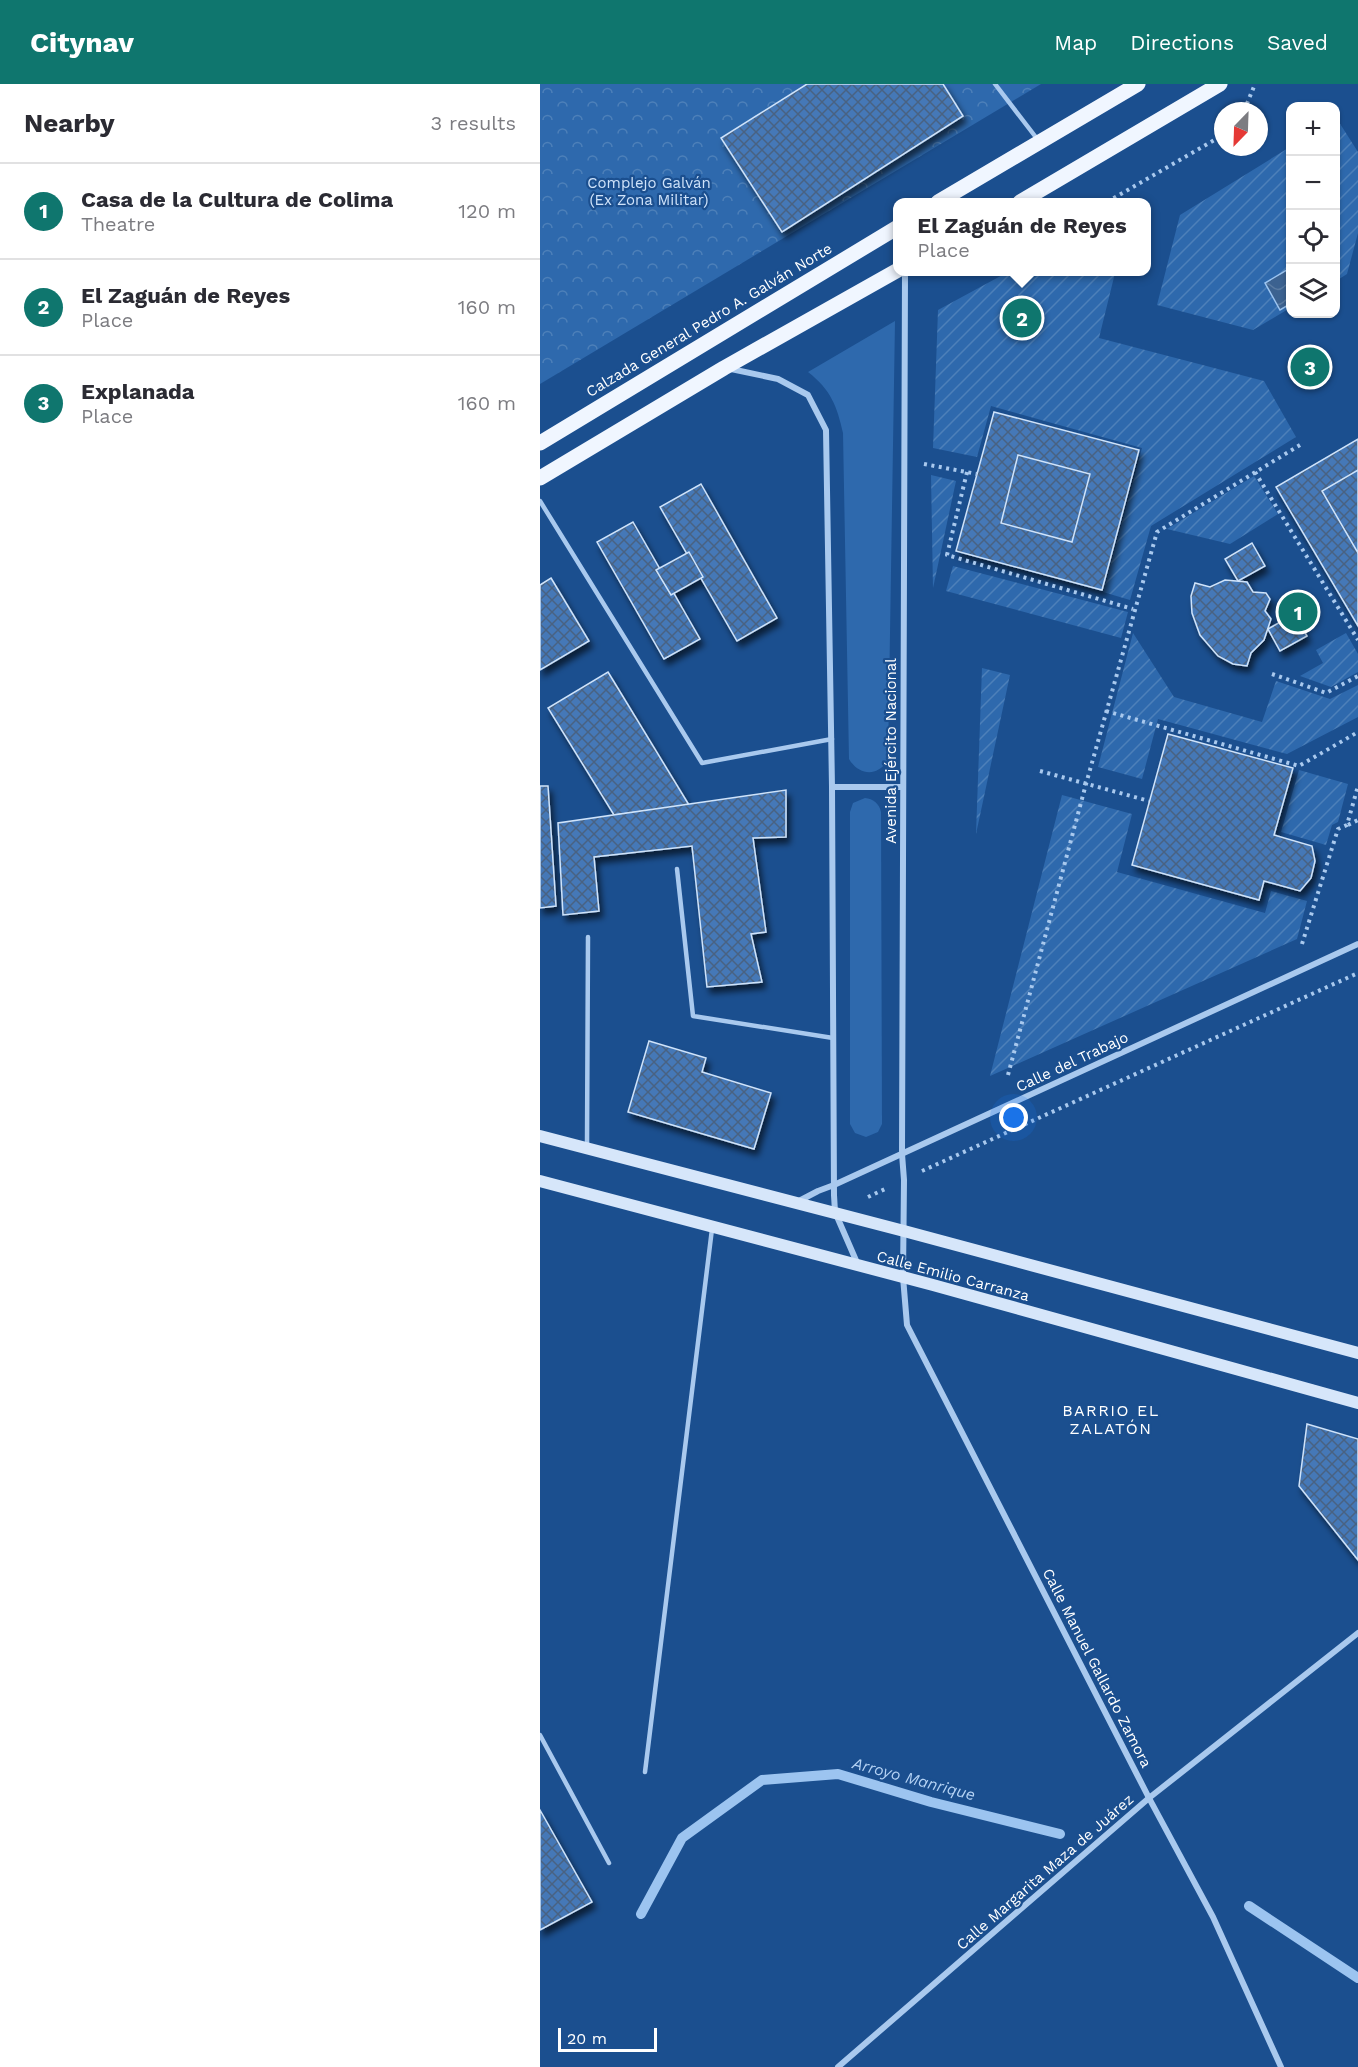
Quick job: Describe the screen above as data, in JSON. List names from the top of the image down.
{
  "streets": {
    "main road": ["Calzada General Pedro A. Galván Norte", "Calle Emilio Carranza"],
    "street": [
      "Avenida Ejército Nacional",
      "Calle del Trabajo",
      "Calle Manuel Gallardo Zamora",
      "Calle Margarita Maza de Juárez"
    ]
  },
  "crossings": [
    ["Avenida Ejército Nacional", "Calle del Trabajo"],
    ["Avenida Ejército Nacional", "Calle Emilio Carranza"],
    ["Avenida Ejército Nacional", "Calle Manuel Gallardo Zamora"],
    ["Calle del Trabajo", "Calle Emilio Carranza"],
    ["Calle Emilio Carranza", "Calle Manuel Gallardo Zamora"],
    ["Calle Manuel Gallardo Zamora", "Calle Margarita Maza de Juárez"]
  ],
  "districts": ["BARRIO EL ZALATÓN"],
  "water": ["Arroyo Manrique"],
  "parks": ["Complejo Galván (Ex Zona Militar)"],
  "scale_bar": "20 m",
  "north": "bottom left",
  "page": {
    "header": "Citynav",
    "nav": ["Map", "Directions", "Saved"],
    "heading": ["Nearby", "3 results"],
    "map_buttons": ["+", "−"],
    "list": [
      {
        "mark": "1",
        "name": "Casa de la Cultura de Colima",
        "note": "Theatre",
        "value": "120 m"
      },
      {
        "mark": "2",
        "name": "El Zaguán de Reyes",
        "note": "Place",
        "value": "160 m"
      },
      {
        "mark": "3",
        "name": "Explanada",
        "note": "Place",
        "value": "160 m"
      }
    ],
    "popup": ["El Zaguán de Reyes", "Place"],
    "pins": ["2", "3", "1"],
    "scale": "20 m"
  }
}
